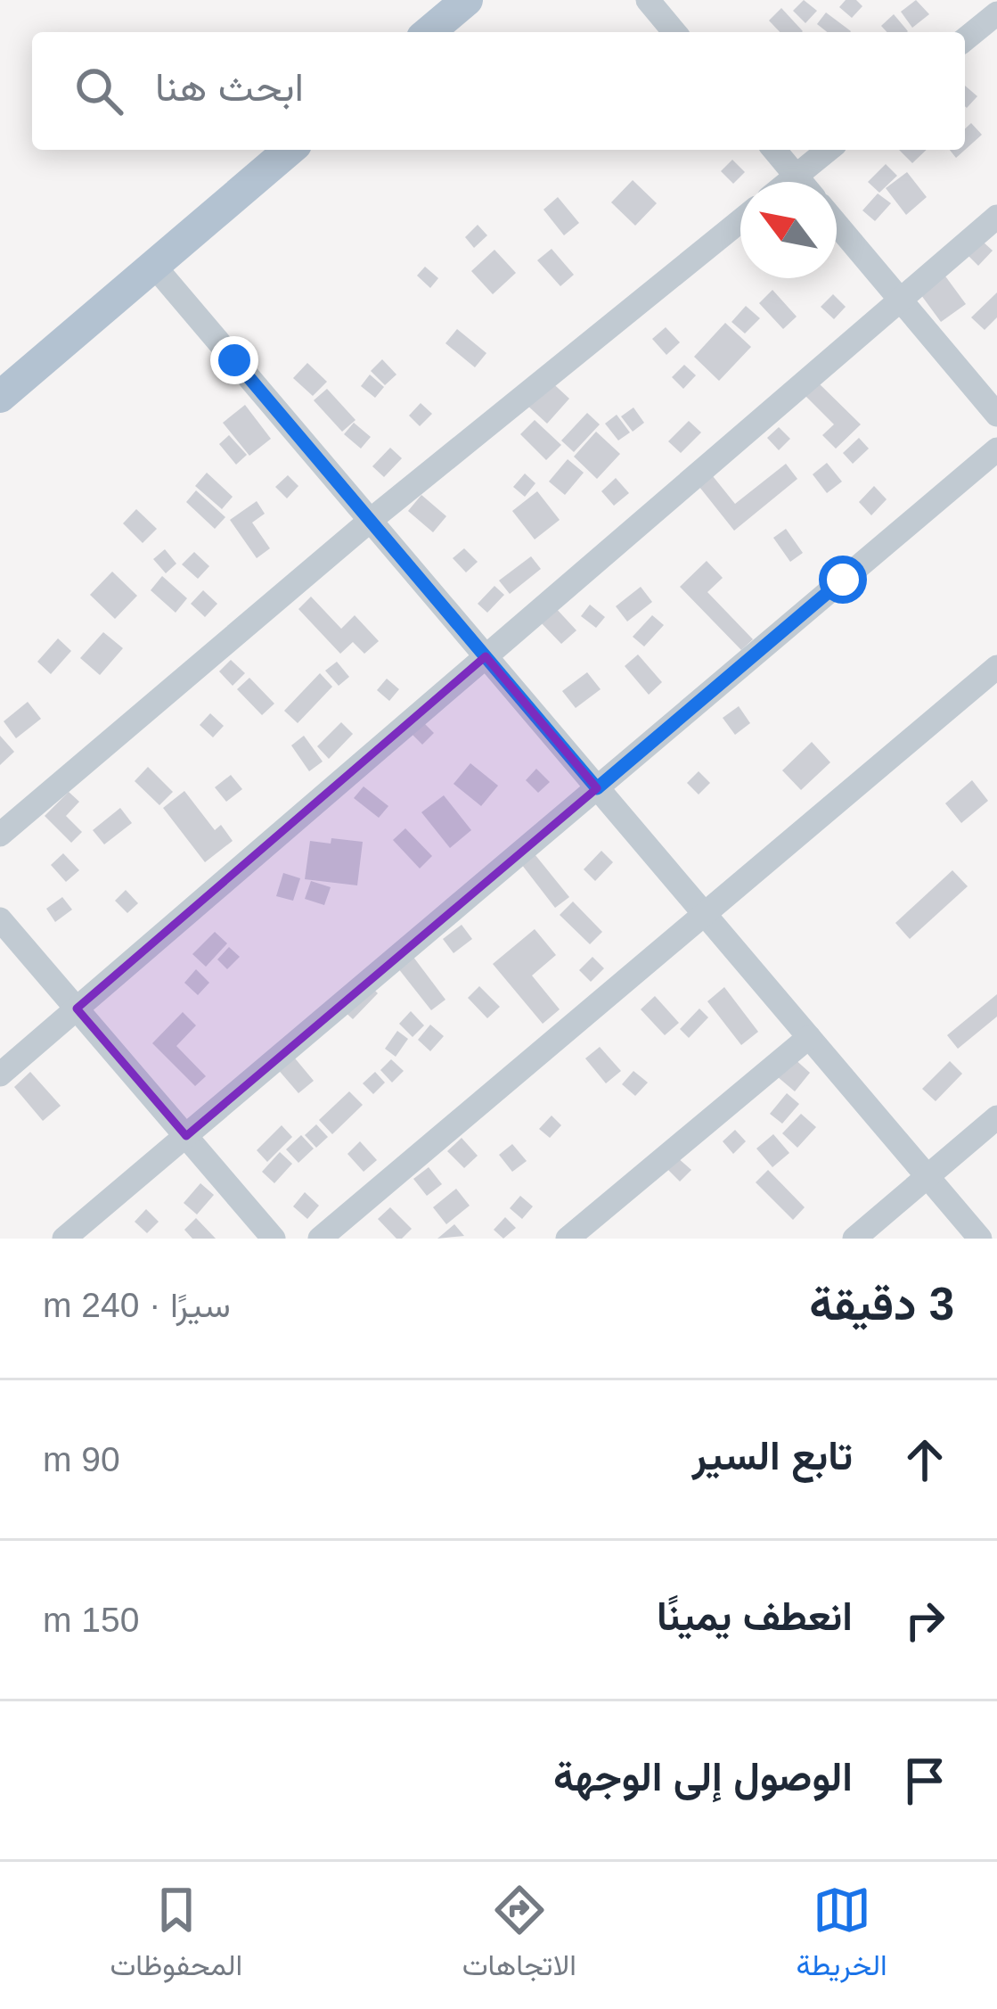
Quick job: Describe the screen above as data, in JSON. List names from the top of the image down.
{
  "north": "top left",
  "page": {
    "search": "ابحث هنا",
    "heading": ["3 دقيقة", "سيرًا · 240 m"],
    "list": [
      ["تابع السير", "90 m"],
      ["انعطف يمينًا", "150 m"],
      "الوصول إلى الوجهة"
    ],
    "nav": ["الخريطة", "الاتجاهات", "المحفوظات"]
  }
}
